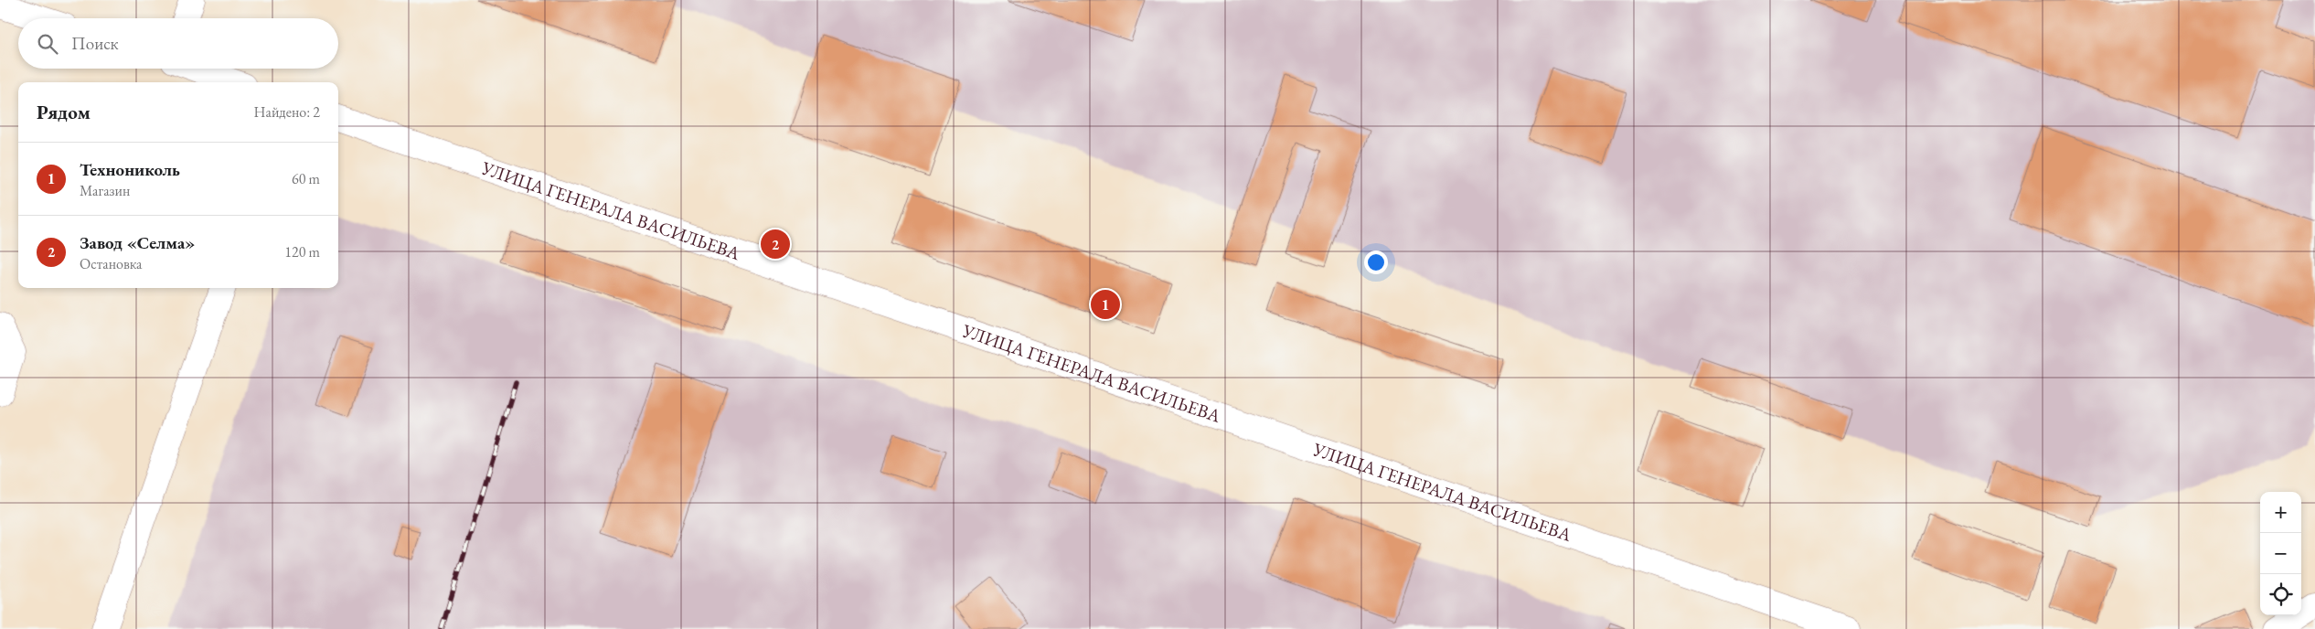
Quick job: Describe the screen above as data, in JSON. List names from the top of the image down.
{
  "streets": {
    "main road": ["УЛИЦА ГЕНЕРАЛА ВАСИЛЬЕВА"]
  },
  "page": {
    "search": "Поиск",
    "heading": ["Рядом", "Найдено: 2"],
    "list": [
      {
        "mark": "1",
        "name": "Технониколь",
        "note": "Магазин",
        "value": "60 m"
      },
      {
        "mark": "2",
        "name": "Завод «Селма»",
        "note": "Остановка",
        "value": "120 m"
      }
    ],
    "pins": ["2", "1"],
    "map_buttons": ["+", "−"]
  }
}
